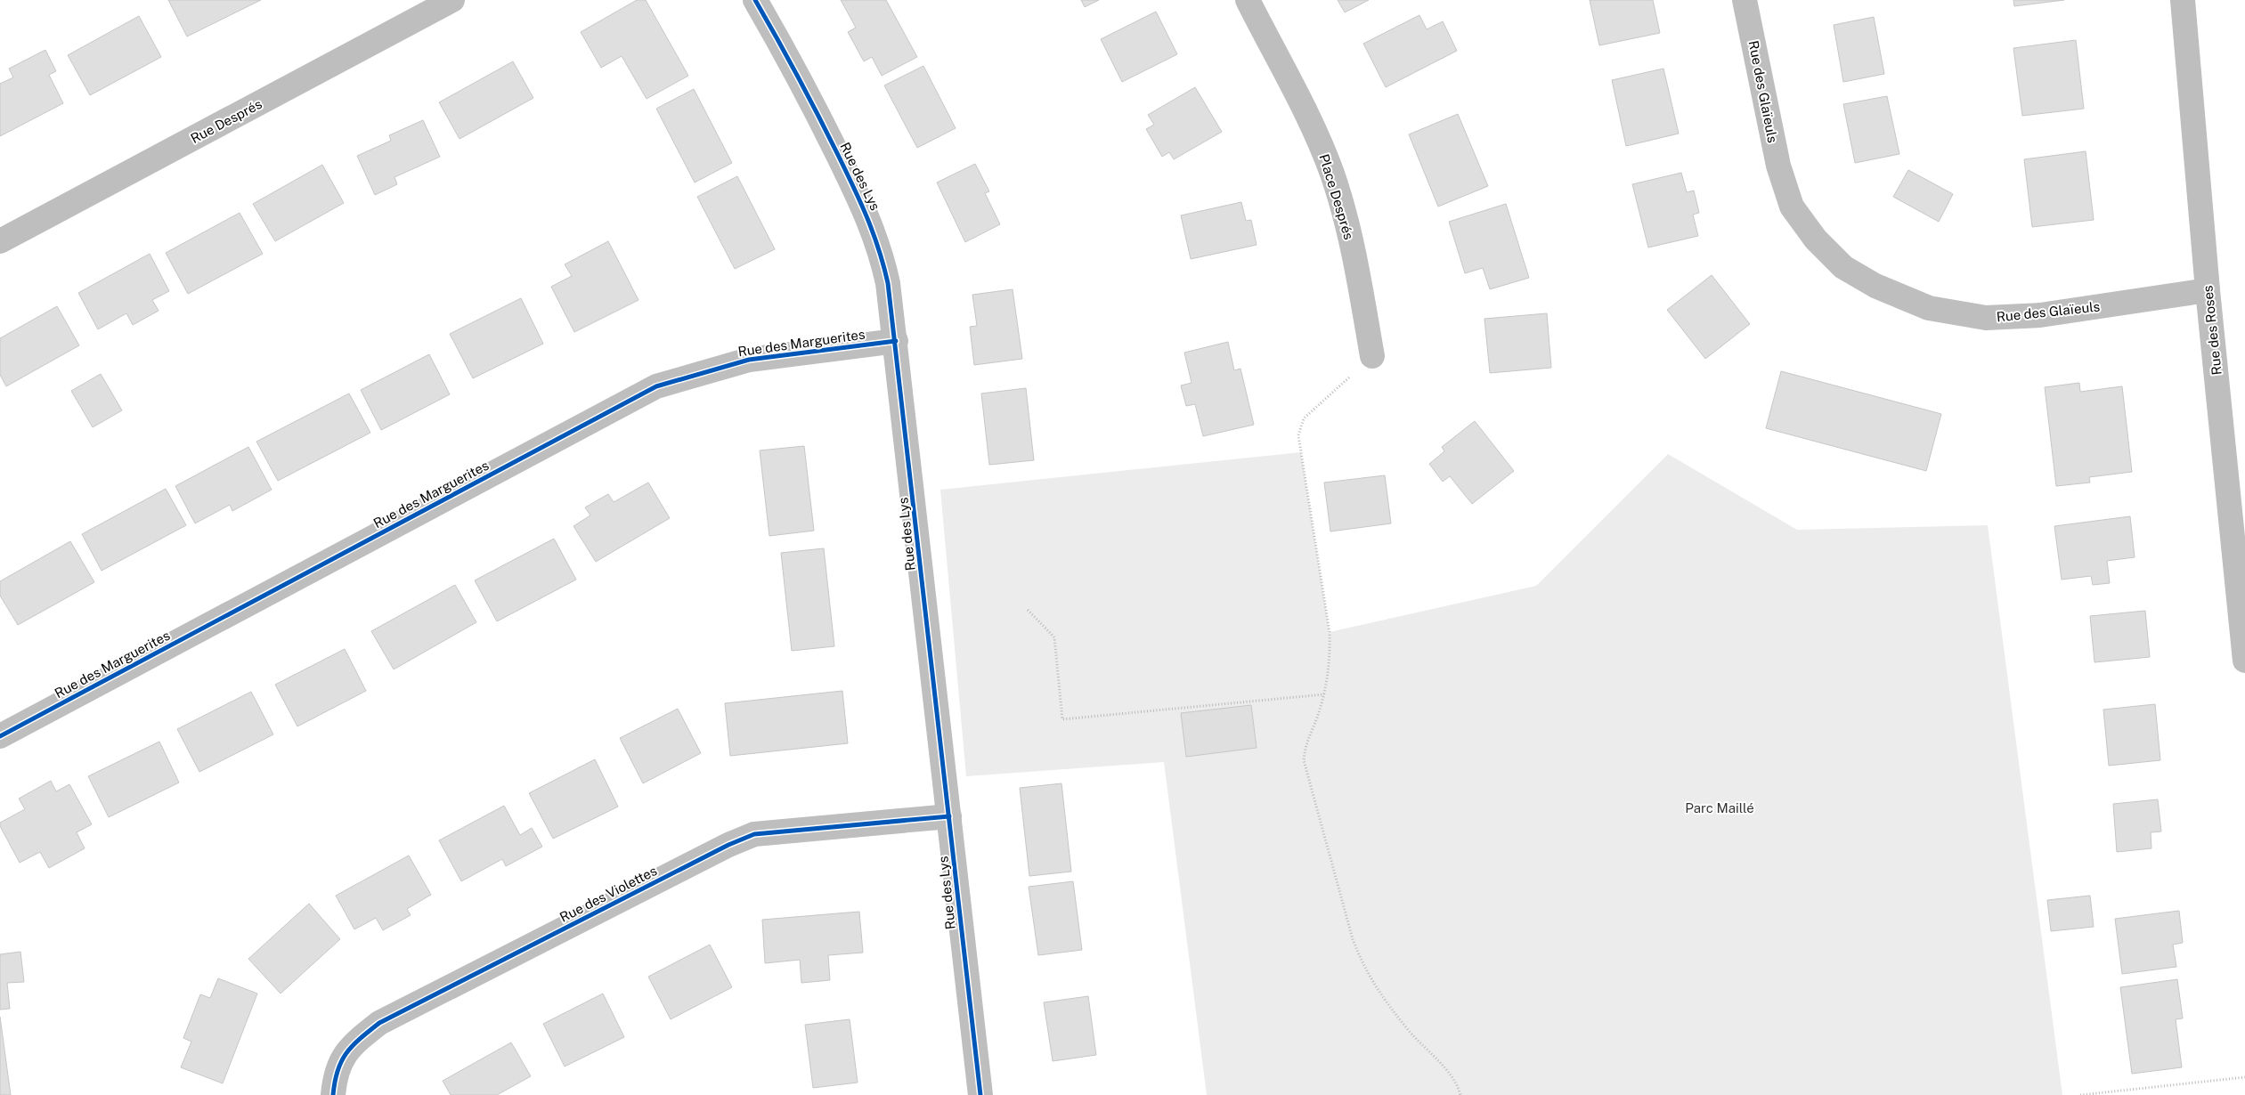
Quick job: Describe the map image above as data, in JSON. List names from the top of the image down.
{
  "streets": {
    "street": [
      "Rue des Glaïeuls",
      "Rue Després",
      "Rue des Lys",
      "Place Després",
      "Rue des Roses",
      "Rue des Marguerites",
      "Rue des Violettes"
    ]
  },
  "crossings": [
    ["Rue des Glaïeuls", "Rue des Roses"],
    ["Rue des Lys", "Rue des Marguerites"],
    ["Rue des Lys", "Rue des Violettes"]
  ],
  "parks": ["Parc Maillé"]
}
